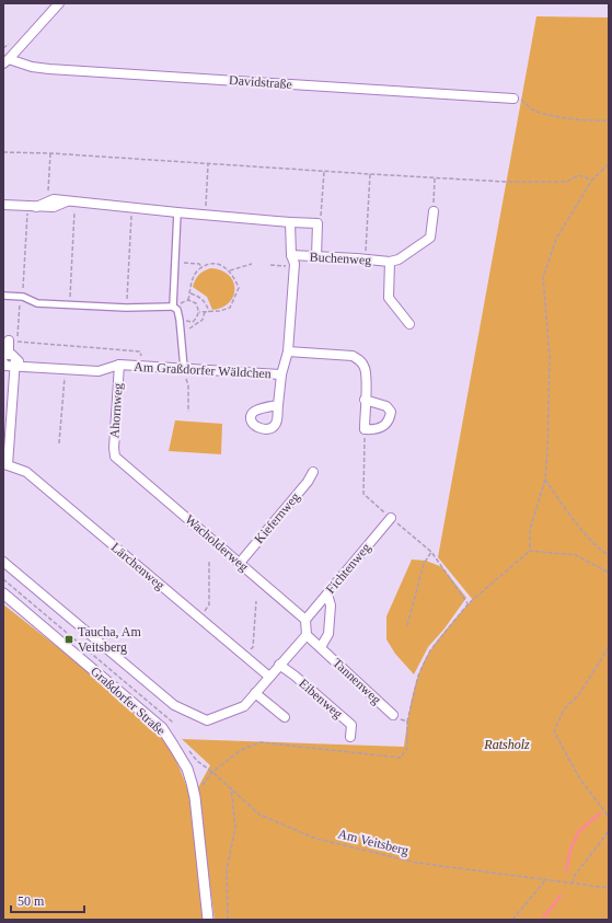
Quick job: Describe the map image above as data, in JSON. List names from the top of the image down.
{
  "streets": {
    "street": [
      "Davidstraße",
      "Buchenweg",
      "Am Graßdorfer Wäldchen",
      "Ahornweg",
      "Kiefernweg",
      "Wacholderweg",
      "Lärchenweg",
      "Fichtenweg",
      "Tannenweg",
      "Eibenweg",
      "Graßdorfer Straße"
    ],
    "path": ["Am Veitsberg"]
  },
  "crossings": [
    ["Buchenweg", "Am Graßdorfer Wäldchen"],
    ["Am Graßdorfer Wäldchen", "Ahornweg"],
    ["Ahornweg", "Wacholderweg"],
    ["Kiefernweg", "Wacholderweg"],
    ["Wacholderweg", "Fichtenweg"],
    ["Lärchenweg", "Graßdorfer Straße"],
    ["Fichtenweg", "Tannenweg"],
    ["Tannenweg", "Graßdorfer Straße"],
    ["Eibenweg", "Graßdorfer Straße"]
  ],
  "parks": ["Ratsholz"],
  "places": {
    "transit": ["Taucha, Am Veitsberg"]
  },
  "scale_bar": "50 m"
}
